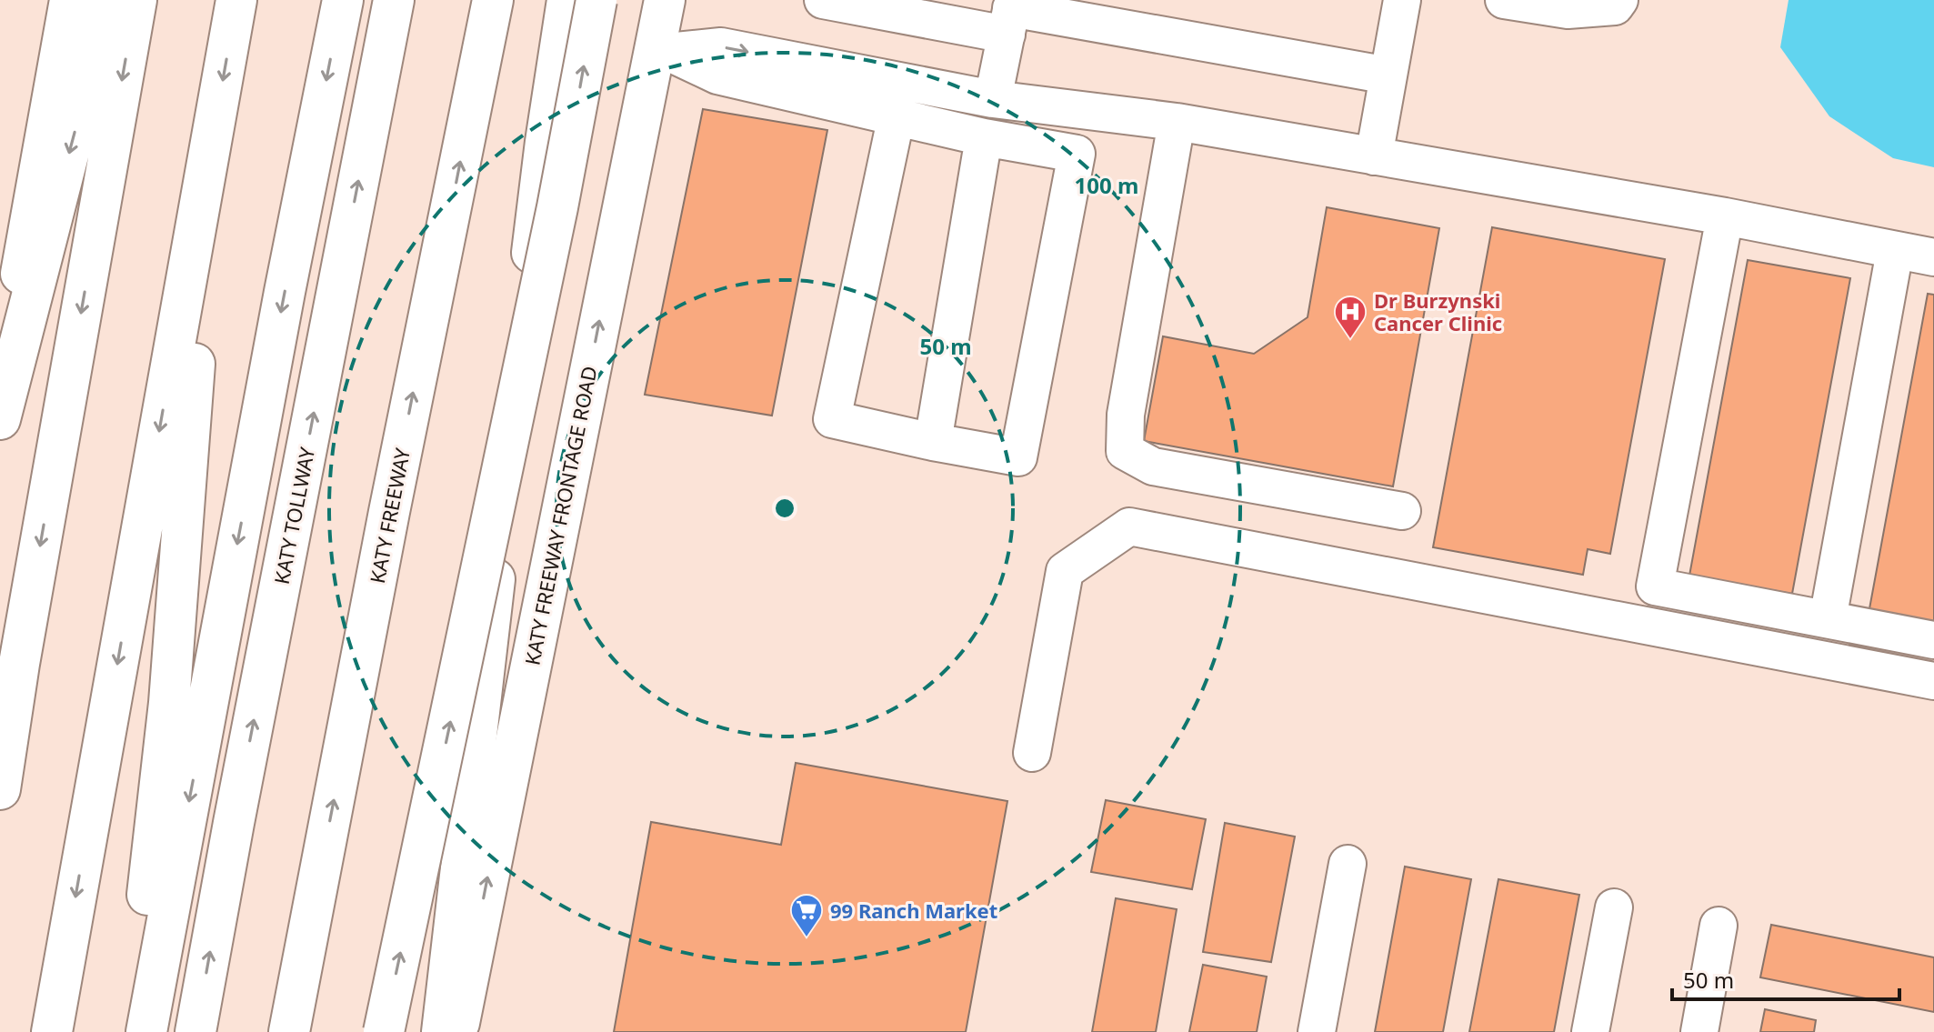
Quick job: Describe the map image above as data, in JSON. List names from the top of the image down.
{
  "streets": {
    "main road": ["KATY TOLLWAY", "KATY FREEWAY", "KATY FREEWAY FRONTAGE ROAD"]
  },
  "places": {
    "hospital": ["Dr Burzynski Cancer Clinic"],
    "supermarket": ["99 Ranch Market"]
  },
  "scale_bar": "50 m",
  "rings": ["100 m", "50 m"]
}
